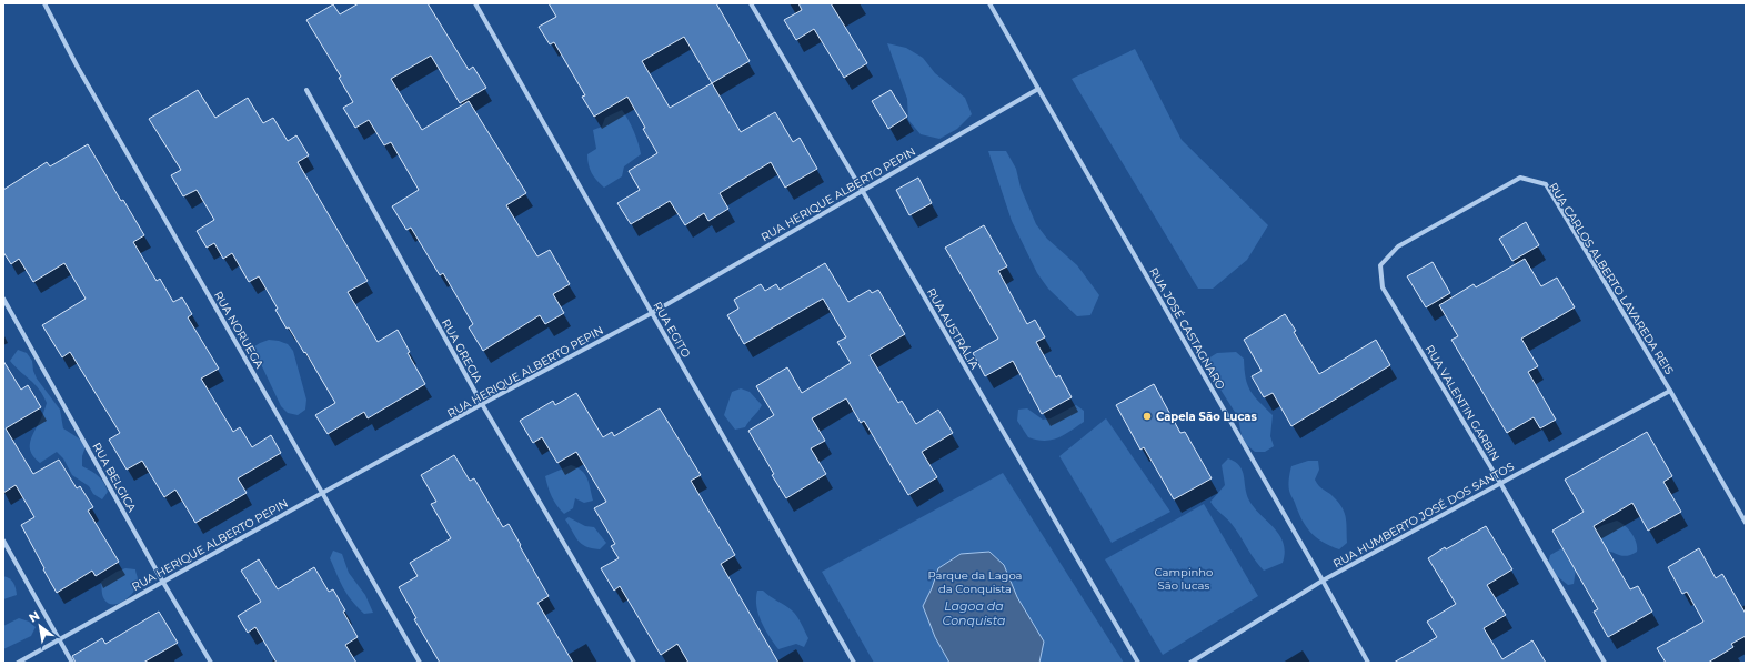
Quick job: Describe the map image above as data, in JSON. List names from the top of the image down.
{
  "streets": {
    "street": [
      "RUA HERIQUE ALBERTO PEPIN",
      "RUA CARLOS ALBERTO LAVAREDA REIS",
      "RUA AUSTRÁLIA",
      "RUA JOSÉ CASTAGNARO",
      "RUA NORUEGA",
      "RUA EGITO",
      "RUA GRECIA",
      "RUA VALENTIN GARBIN",
      "RUA BELGICA",
      "RUA HUMBERTO JOSÉ DOS SANTOS"
    ]
  },
  "crossings": [
    ["RUA HERIQUE ALBERTO PEPIN", "RUA AUSTRÁLIA"],
    ["RUA HERIQUE ALBERTO PEPIN", "RUA JOSÉ CASTAGNARO"],
    ["RUA HERIQUE ALBERTO PEPIN", "RUA NORUEGA"],
    ["RUA HERIQUE ALBERTO PEPIN", "RUA EGITO"],
    ["RUA HERIQUE ALBERTO PEPIN", "RUA GRECIA"],
    ["RUA HERIQUE ALBERTO PEPIN", "RUA BELGICA"],
    ["RUA CARLOS ALBERTO LAVAREDA REIS", "RUA VALENTIN GARBIN"],
    ["RUA CARLOS ALBERTO LAVAREDA REIS", "RUA HUMBERTO JOSÉ DOS SANTOS"],
    ["RUA JOSÉ CASTAGNARO", "RUA HUMBERTO JOSÉ DOS SANTOS"],
    ["RUA VALENTIN GARBIN", "RUA HUMBERTO JOSÉ DOS SANTOS"]
  ],
  "water": ["Lagoa da Conquista"],
  "parks": ["Campinho São lucas", "Parque da Lagoa da Conquista"],
  "places": ["Capela São Lucas"],
  "north": "top left"
}
